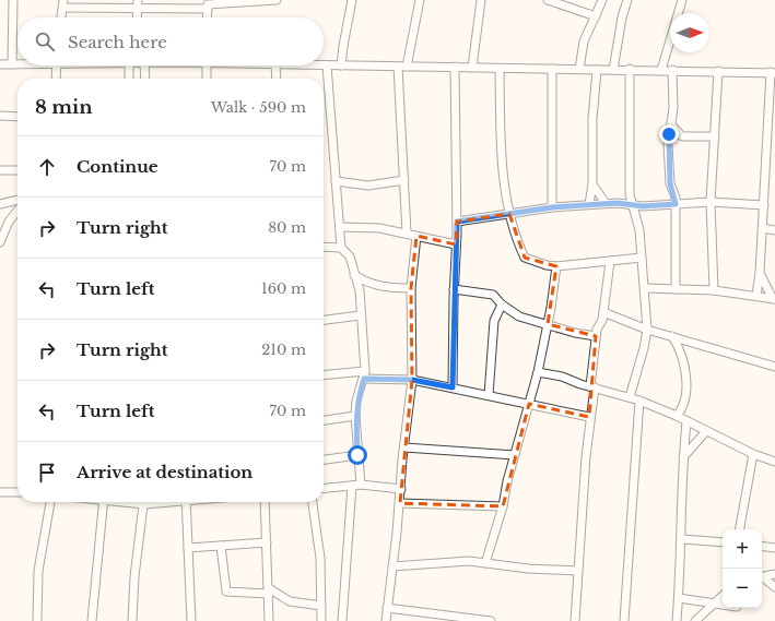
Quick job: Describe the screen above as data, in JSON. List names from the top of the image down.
{
  "north": "right",
  "page": {
    "search": "Search here",
    "heading": ["8 min", "Walk · 590 m"],
    "list": [
      ["Continue", "70 m"],
      ["Turn right", "80 m"],
      ["Turn left", "160 m"],
      ["Turn right", "210 m"],
      ["Turn left", "70 m"],
      "Arrive at destination"
    ],
    "map_buttons": ["+", "−"]
  }
}
